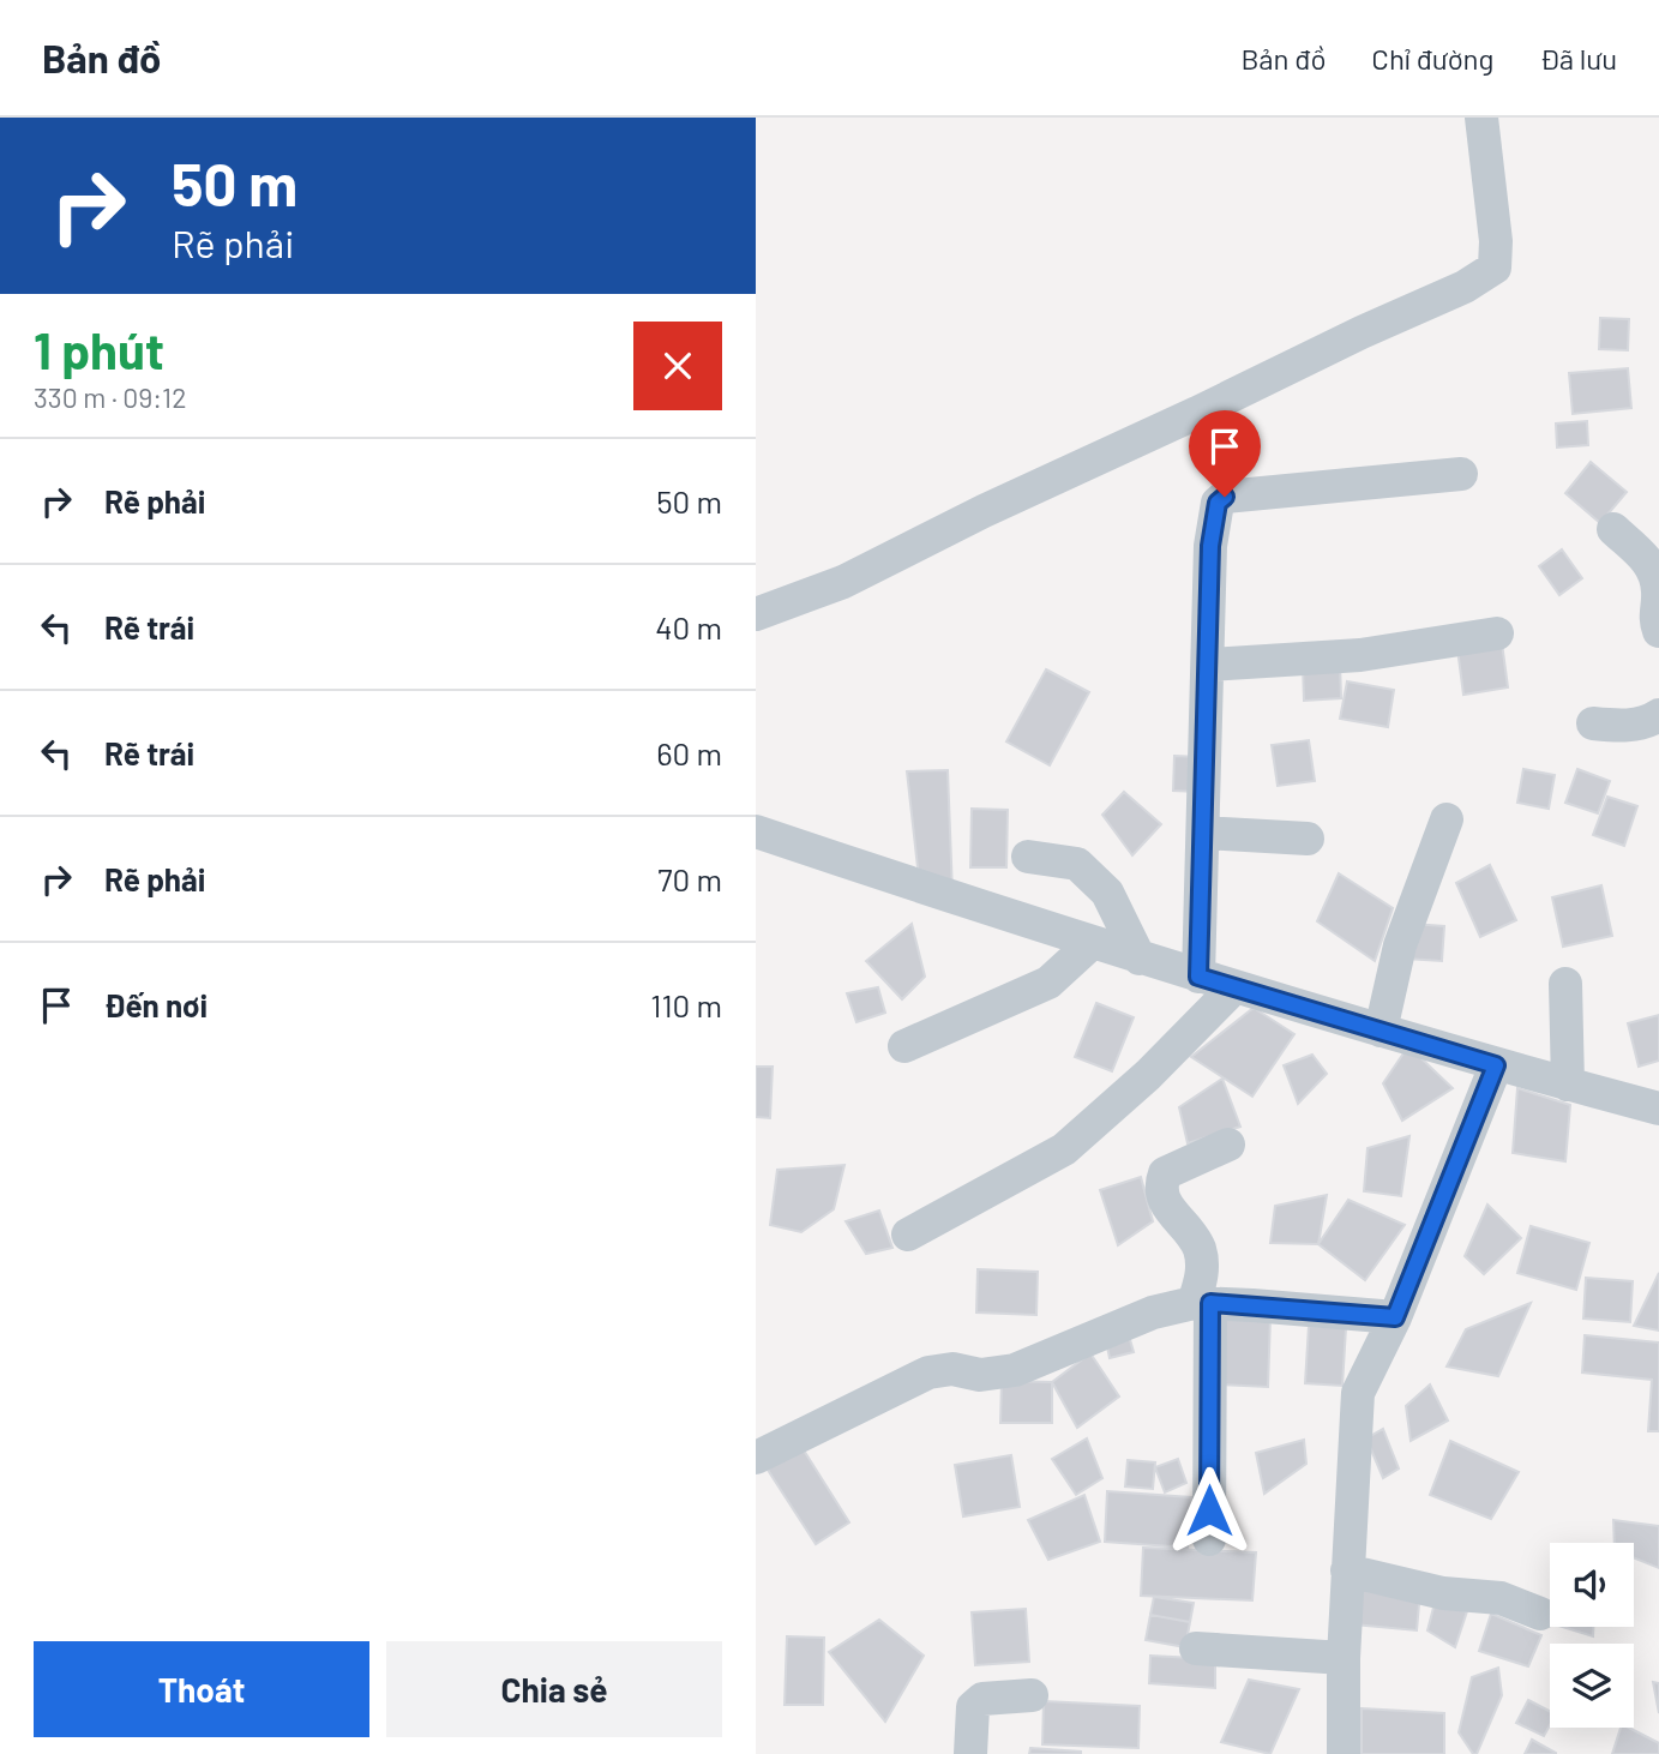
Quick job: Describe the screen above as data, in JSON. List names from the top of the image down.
{
  "page": {
    "header": "Bản đồ",
    "nav": ["Bản đồ", "Chỉ đường", "Đã lưu"],
    "turn": ["50 m", "Rẽ phải"],
    "heading": ["1 phút", "330 m · 09:12"],
    "list": [
      {
        "name": "Rẽ phải",
        "value": "50 m"
      },
      {
        "name": "Rẽ trái",
        "value": "40 m"
      },
      {
        "name": "Rẽ trái",
        "value": "60 m"
      },
      {
        "name": "Rẽ phải",
        "value": "70 m"
      },
      {
        "name": "Đến nơi",
        "value": "110 m"
      }
    ],
    "buttons": ["Thoát", "Chia sẻ"]
  }
}
